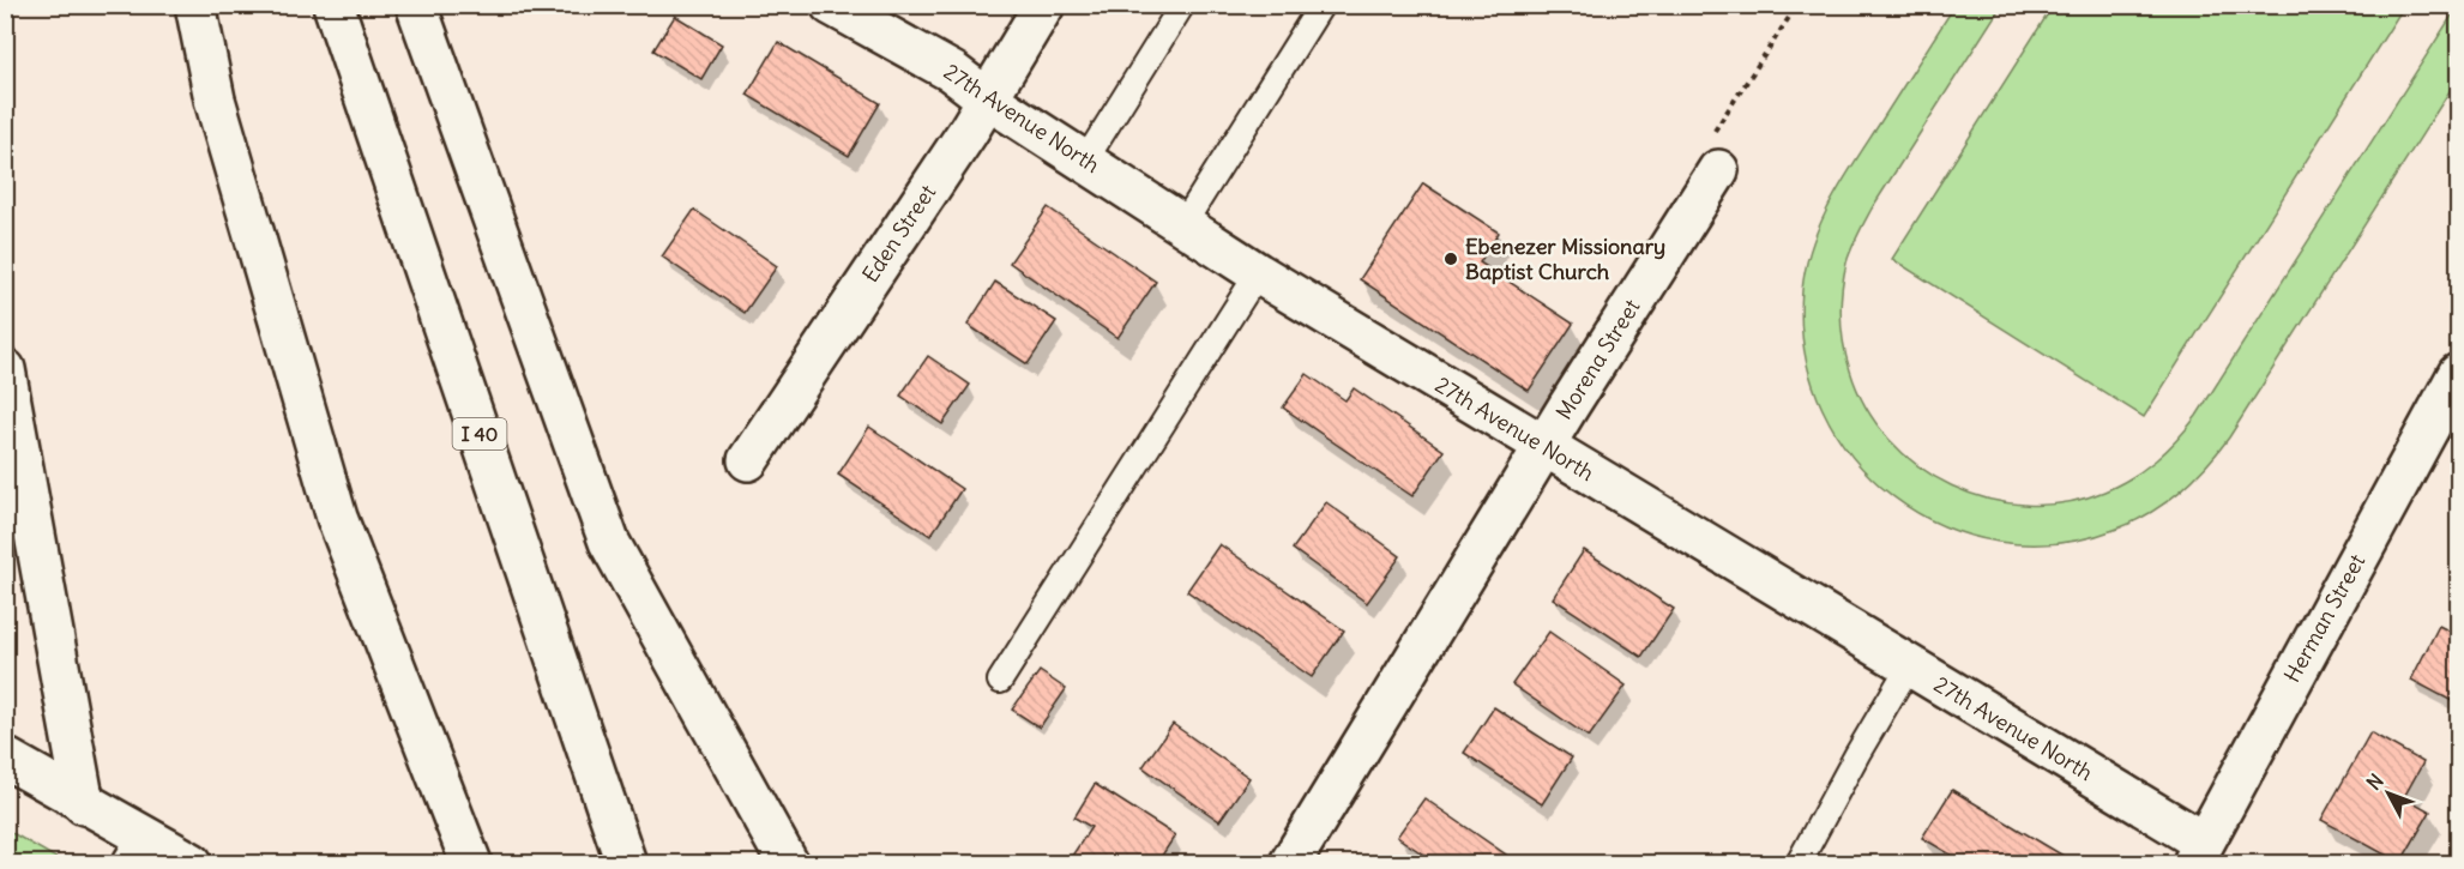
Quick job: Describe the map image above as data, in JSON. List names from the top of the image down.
{
  "streets": {
    "main road": [
      "27th Avenue North",
      "Eden Street",
      "Morena Street",
      "I 40",
      "Herman Street"
    ]
  },
  "crossings": [
    ["27th Avenue North", "Eden Street"],
    ["27th Avenue North", "Morena Street"],
    ["27th Avenue North", "Herman Street"]
  ],
  "places": ["Ebenezer Missionary Baptist Church"],
  "north": "top left"
}
